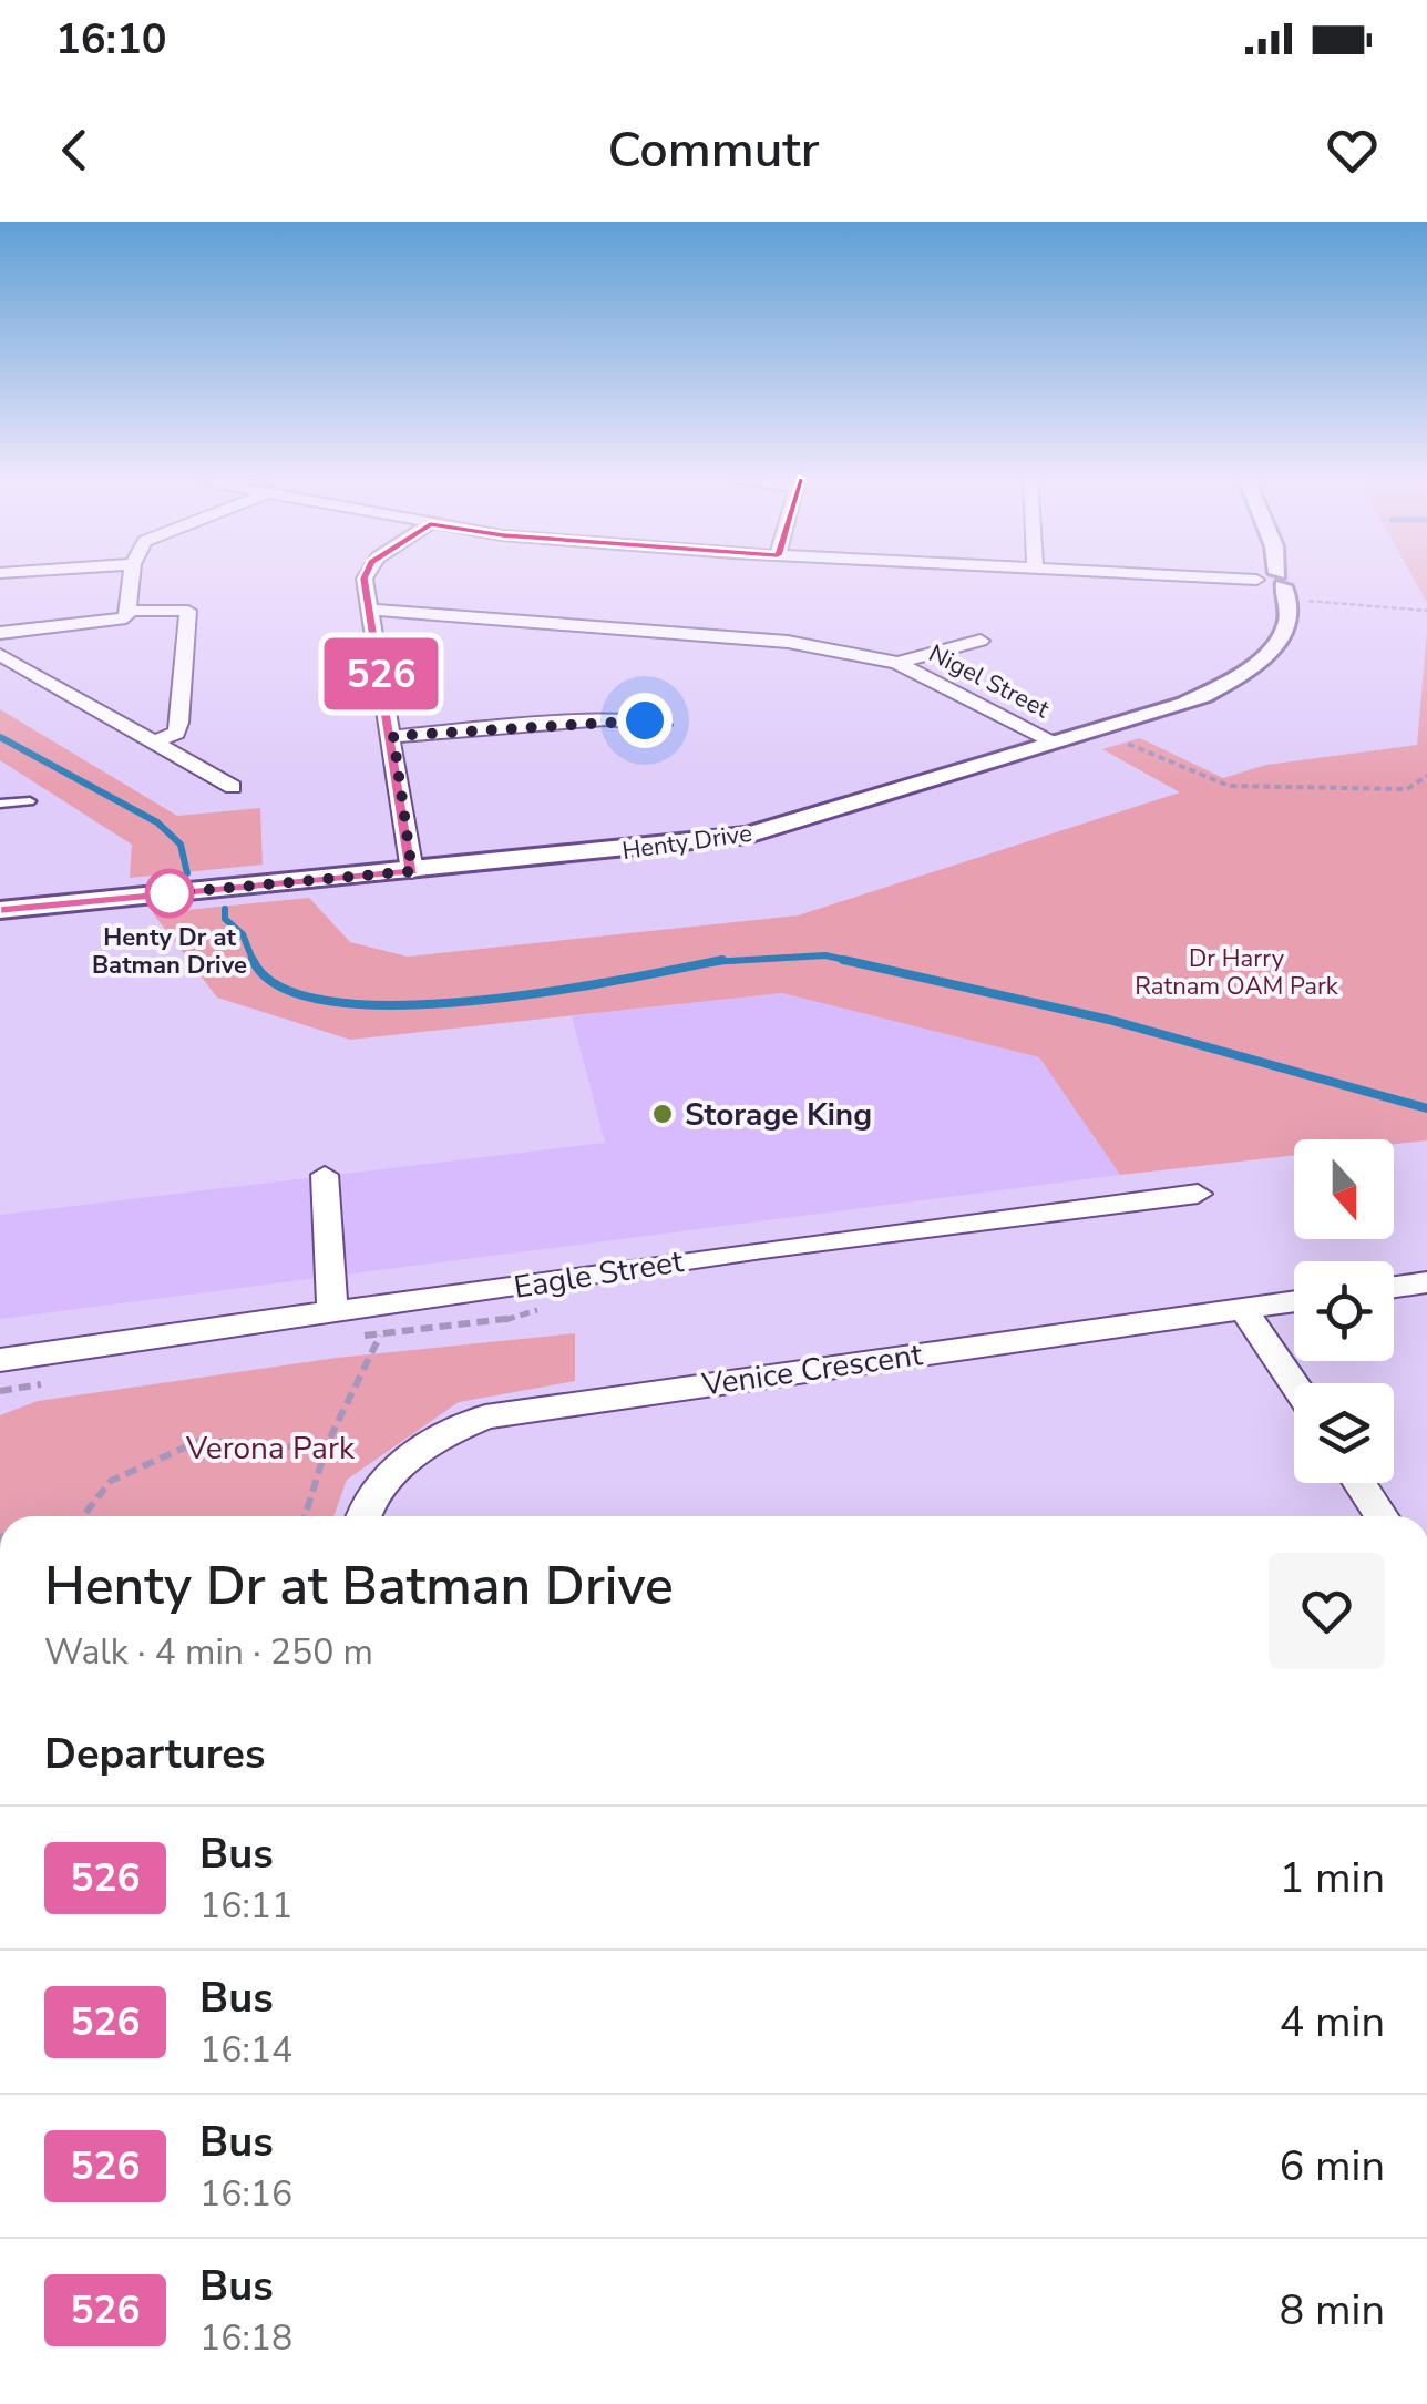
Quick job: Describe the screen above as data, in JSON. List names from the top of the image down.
{
  "streets": {
    "street": [
      "Nigel Street",
      "Henty Drive",
      "Eagle Street",
      "Venice Crescent"
    ]
  },
  "crossings": [
    ["Nigel Street", "Henty Drive"]
  ],
  "parks": ["Dr Harry Ratnam OAM Park", "Verona Park"],
  "places": ["Henty Dr at Batman Drive", "Storage King"],
  "lines": ["bus line 526"],
  "north": "bottom",
  "page": {
    "status": "16:10",
    "header": "Commutr",
    "on_map": "526",
    "heading": [
      ["Henty Dr at Batman Drive", "Walk · 4 min · 250 m"],
      "Departures"
    ],
    "list": [
      {
        "mark": "526",
        "name": "Bus",
        "note": "16:11",
        "value": "1 min"
      },
      {
        "mark": "526",
        "name": "Bus",
        "note": "16:14",
        "value": "4 min"
      },
      {
        "mark": "526",
        "name": "Bus",
        "note": "16:16",
        "value": "6 min"
      },
      {
        "mark": "526",
        "name": "Bus",
        "note": "16:18",
        "value": "8 min"
      }
    ]
  }
}
